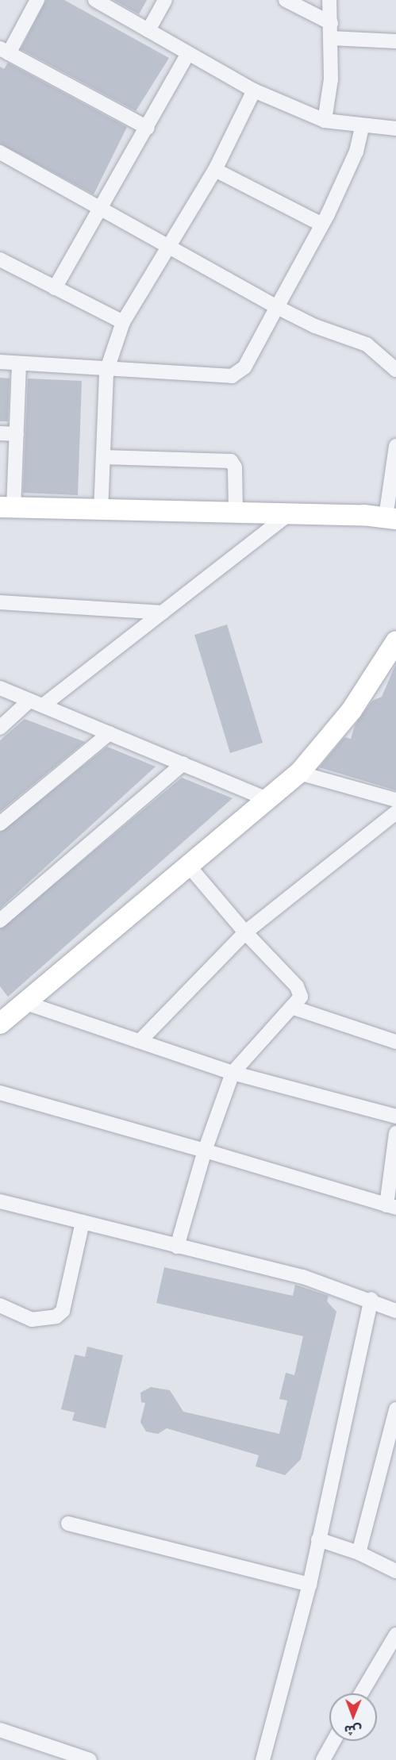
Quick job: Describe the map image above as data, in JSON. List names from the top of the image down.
{
  "north": "bottom"
}
